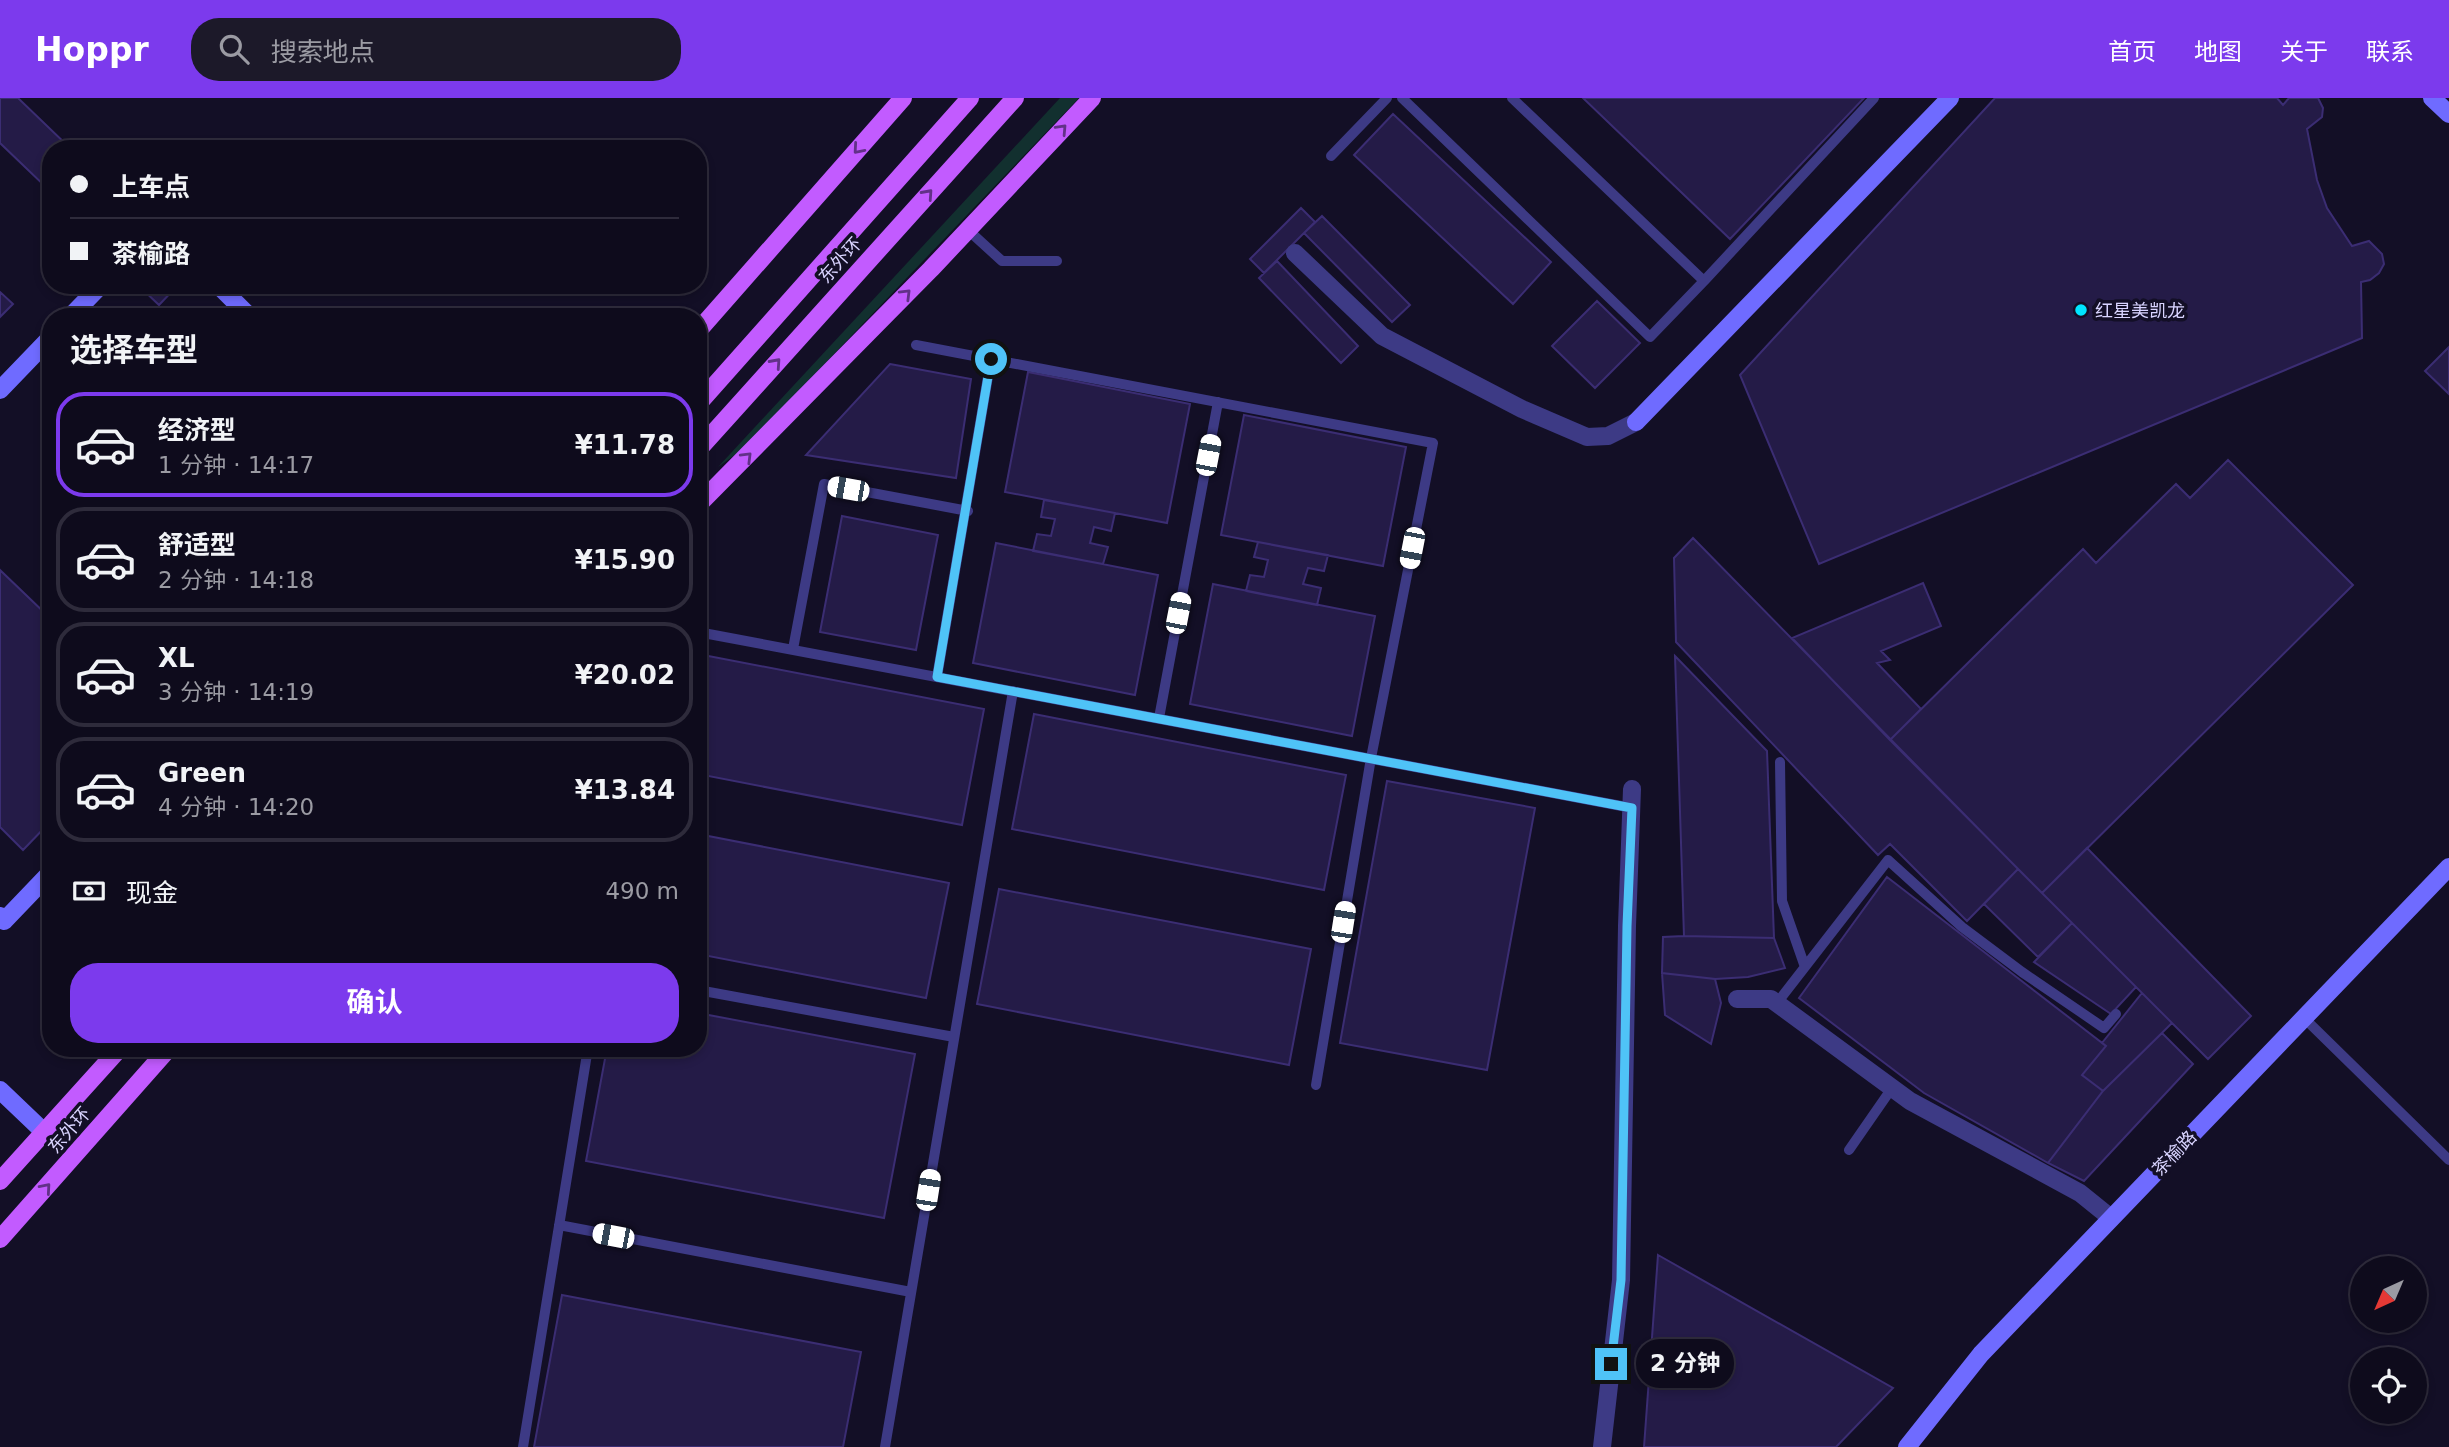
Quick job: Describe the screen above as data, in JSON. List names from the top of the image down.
{
  "streets": {
    "main road": ["东外环"],
    "street": ["茶榆路"]
  },
  "places": ["红星美凯龙"],
  "north": "bottom left",
  "page": {
    "header": "Hoppr",
    "search": "搜索地点",
    "nav": [
      "首页",
      "地图",
      "关于",
      "联系"
    ],
    "banner": ["上车点", "茶榆路"],
    "heading": "选择车型",
    "list": [
      {
        "name": "经济型",
        "note": "1 分钟 · 14:17",
        "value": "¥11.78"
      },
      {
        "name": "舒适型",
        "note": "2 分钟 · 14:18",
        "value": "¥15.90"
      },
      {
        "name": "XL",
        "note": "3 分钟 · 14:19",
        "value": "¥20.02"
      },
      {
        "name": "Green",
        "note": "4 分钟 · 14:20",
        "value": "¥13.84"
      }
    ],
    "pay": ["现金", "490 m"],
    "buttons": "确认",
    "bubble": "2 分钟"
  }
}
